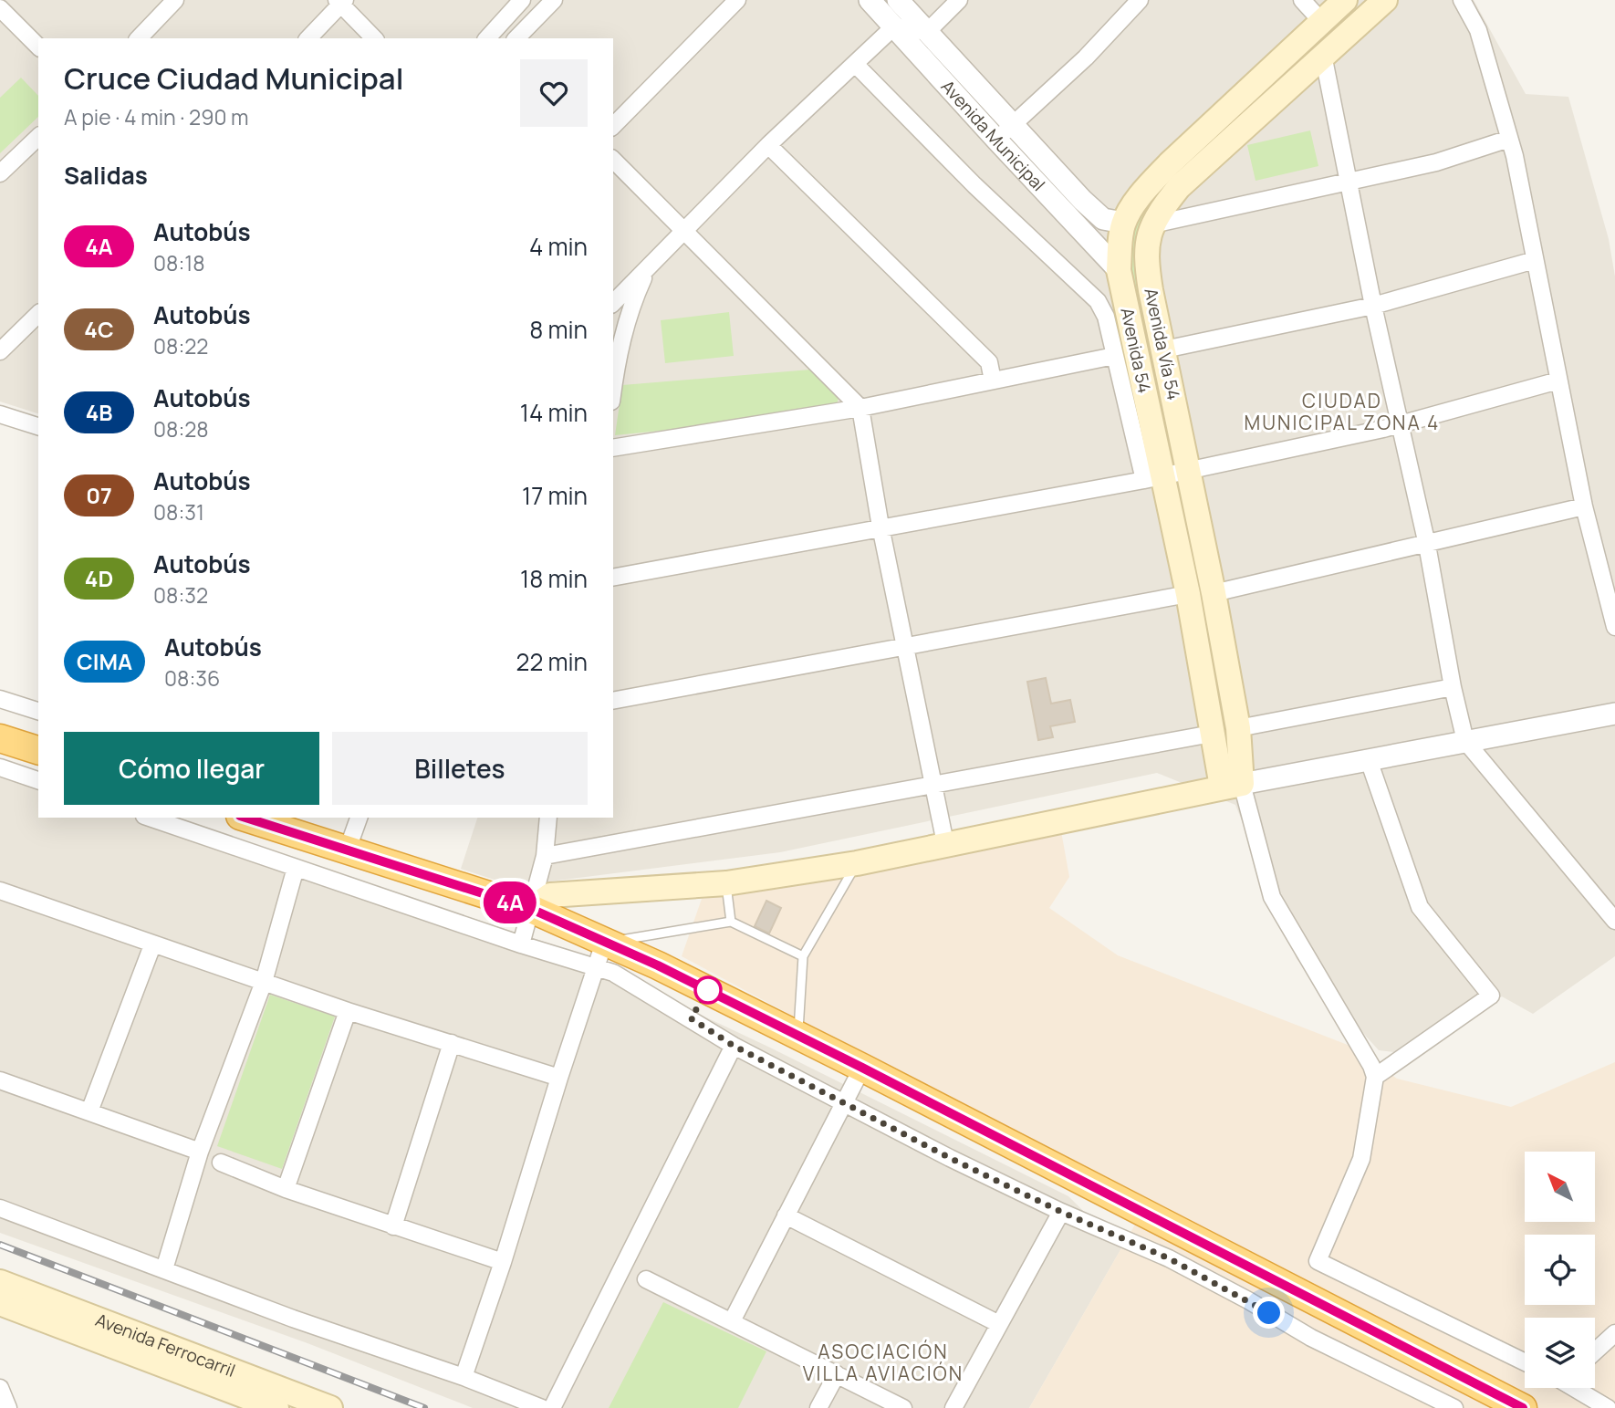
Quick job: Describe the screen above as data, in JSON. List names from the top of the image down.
{
  "streets": {
    "main road": ["Avenida Vía 54", "Avenida 54", "Avenida Ferrocarril"],
    "street": ["Avenida Municipal"]
  },
  "crossings": [
    ["Avenida Municipal", "Avenida 54"],
    ["Avenida Vía 54", "Avenida 54"]
  ],
  "districts": ["CIUDAD MUNICIPAL ZONA 4", "ASOCIACIÓN VILLA AVIACIÓN"],
  "lines": ["bus line 4A"],
  "north": "top left",
  "page": {
    "on_map": "4A",
    "heading": [
      ["Cruce Ciudad Municipal", "A pie · 4 min · 290 m"],
      "Salidas"
    ],
    "list": [
      {
        "mark": "4A",
        "name": "Autobús",
        "note": "08:18",
        "value": "4 min"
      },
      {
        "mark": "4C",
        "name": "Autobús",
        "note": "08:22",
        "value": "8 min"
      },
      {
        "mark": "4B",
        "name": "Autobús",
        "note": "08:28",
        "value": "14 min"
      },
      {
        "mark": "07",
        "name": "Autobús",
        "note": "08:31",
        "value": "17 min"
      },
      {
        "mark": "4D",
        "name": "Autobús",
        "note": "08:32",
        "value": "18 min"
      },
      {
        "mark": "CIMA",
        "name": "Autobús",
        "note": "08:36",
        "value": "22 min"
      }
    ],
    "buttons": ["Cómo llegar", "Billetes"]
  }
}
